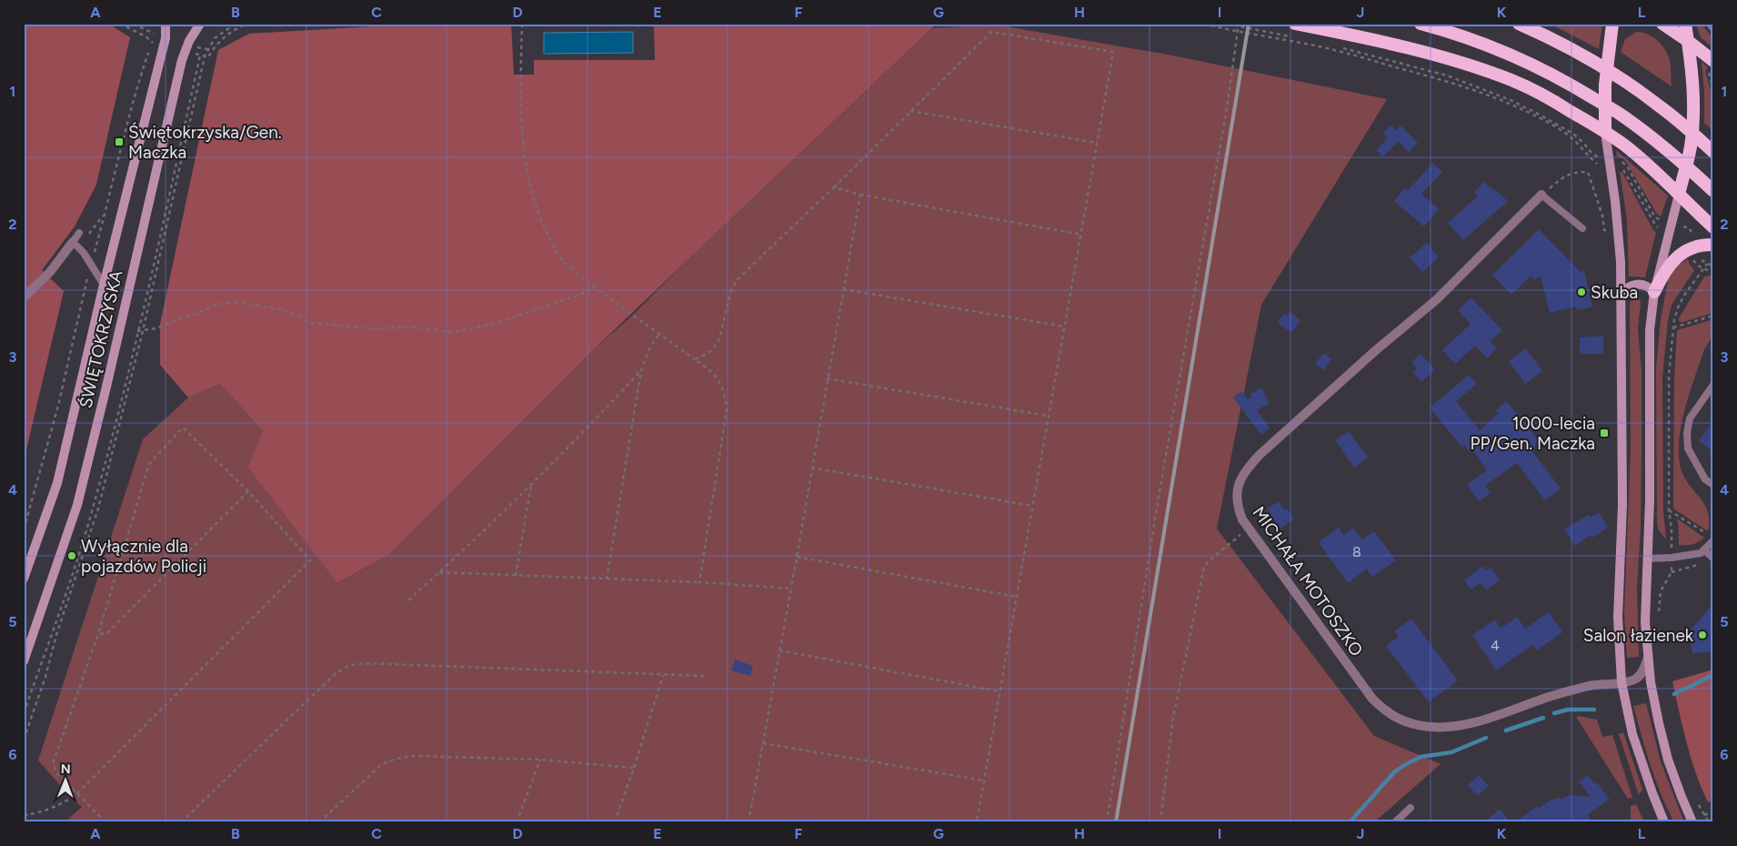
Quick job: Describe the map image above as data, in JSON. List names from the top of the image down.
{
  "streets": {
    "main road": ["ŚWIĘTOKRZYSKA"],
    "street": ["MICHAŁA MOTOSZKO"]
  },
  "places": {
    "transit": ["Świętokrzyska/Gen. Maczka", "1000-lecia PP/Gen. Maczka"],
    "other": ["Skuba", "Wyłącznie dla pojazdów Policji", "Salon łazienek"]
  },
  "house_numbers": ["8", "4"],
  "north": "top",
  "grid": {
    "columns": [
      "A",
      "B",
      "C",
      "D",
      "E",
      "F",
      "G",
      "H",
      "I",
      "J",
      "K",
      "L"
    ],
    "rows": [
      "1",
      "2",
      "3",
      "4",
      "5",
      "6"
    ]
  }
}
